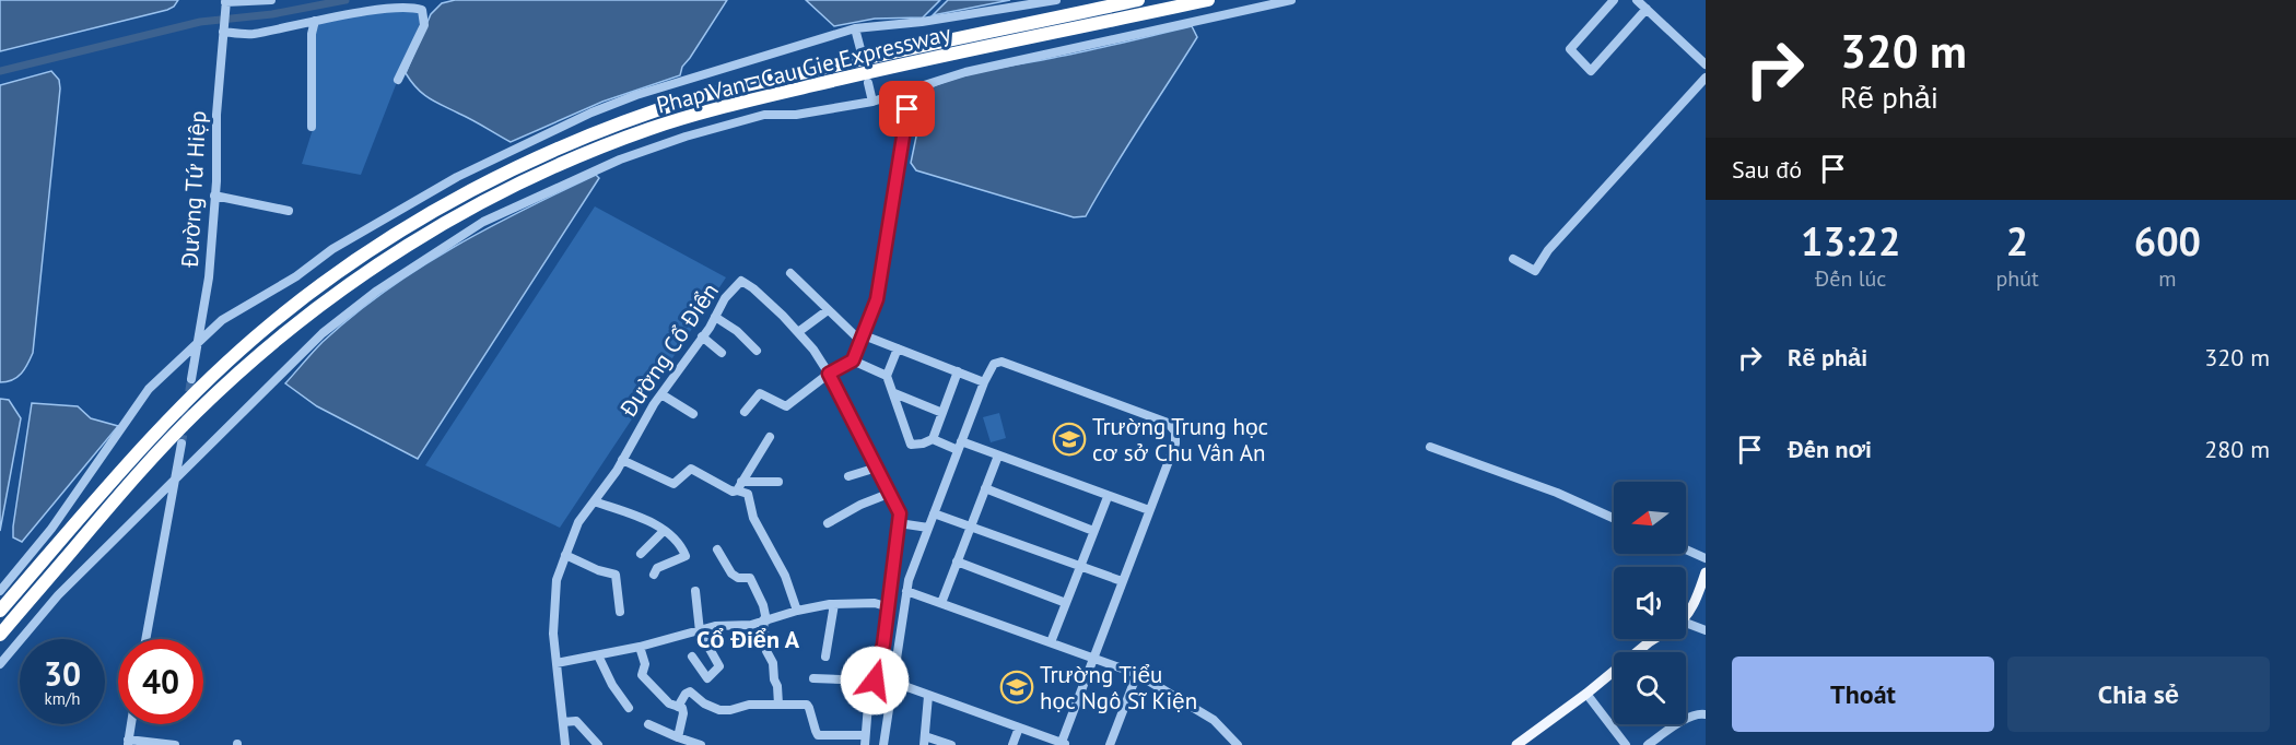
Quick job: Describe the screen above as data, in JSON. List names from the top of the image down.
{
  "streets": {
    "highway": ["Phap Van - Cau Gie Expressway"],
    "street": ["Đường Tứ Hiệp", "Đường Cổ Điển"]
  },
  "districts": ["Cổ Điển A"],
  "places": {
    "school or university": ["Trường Trung học cơ sở Chu Vân An", "Trường Tiểu học Ngô Sĩ Kiện"]
  },
  "north": "left",
  "page": {
    "turn": ["320 m", "Rẽ phải"],
    "then": "Sau đó",
    "eta": [
      "13:22",
      "Đến lúc",
      "2",
      "phút",
      "600",
      "m"
    ],
    "list": [
      {
        "name": "Rẽ phải",
        "value": "320 m"
      },
      {
        "name": "Đến nơi",
        "value": "280 m"
      }
    ],
    "speed": "30 km/h",
    "limit": "40",
    "buttons": ["Thoát", "Chia sẻ"]
  }
}
